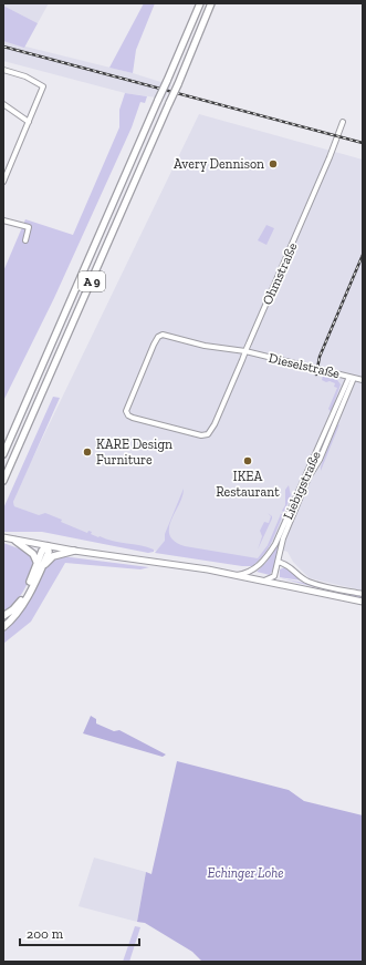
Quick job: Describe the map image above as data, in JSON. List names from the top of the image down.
{
  "streets": {
    "highway": ["A 9"],
    "street": ["Ohmstraße", "Dieselstraße", "Liebigstraße"]
  },
  "crossings": [
    ["Ohmstraße", "Dieselstraße"],
    ["Dieselstraße", "Liebigstraße"]
  ],
  "parks": ["Echinger Lohe"],
  "places": ["Avery Dennison", "KARE Design Furniture", "IKEA Restaurant"],
  "scale_bar": "200 m"
}
